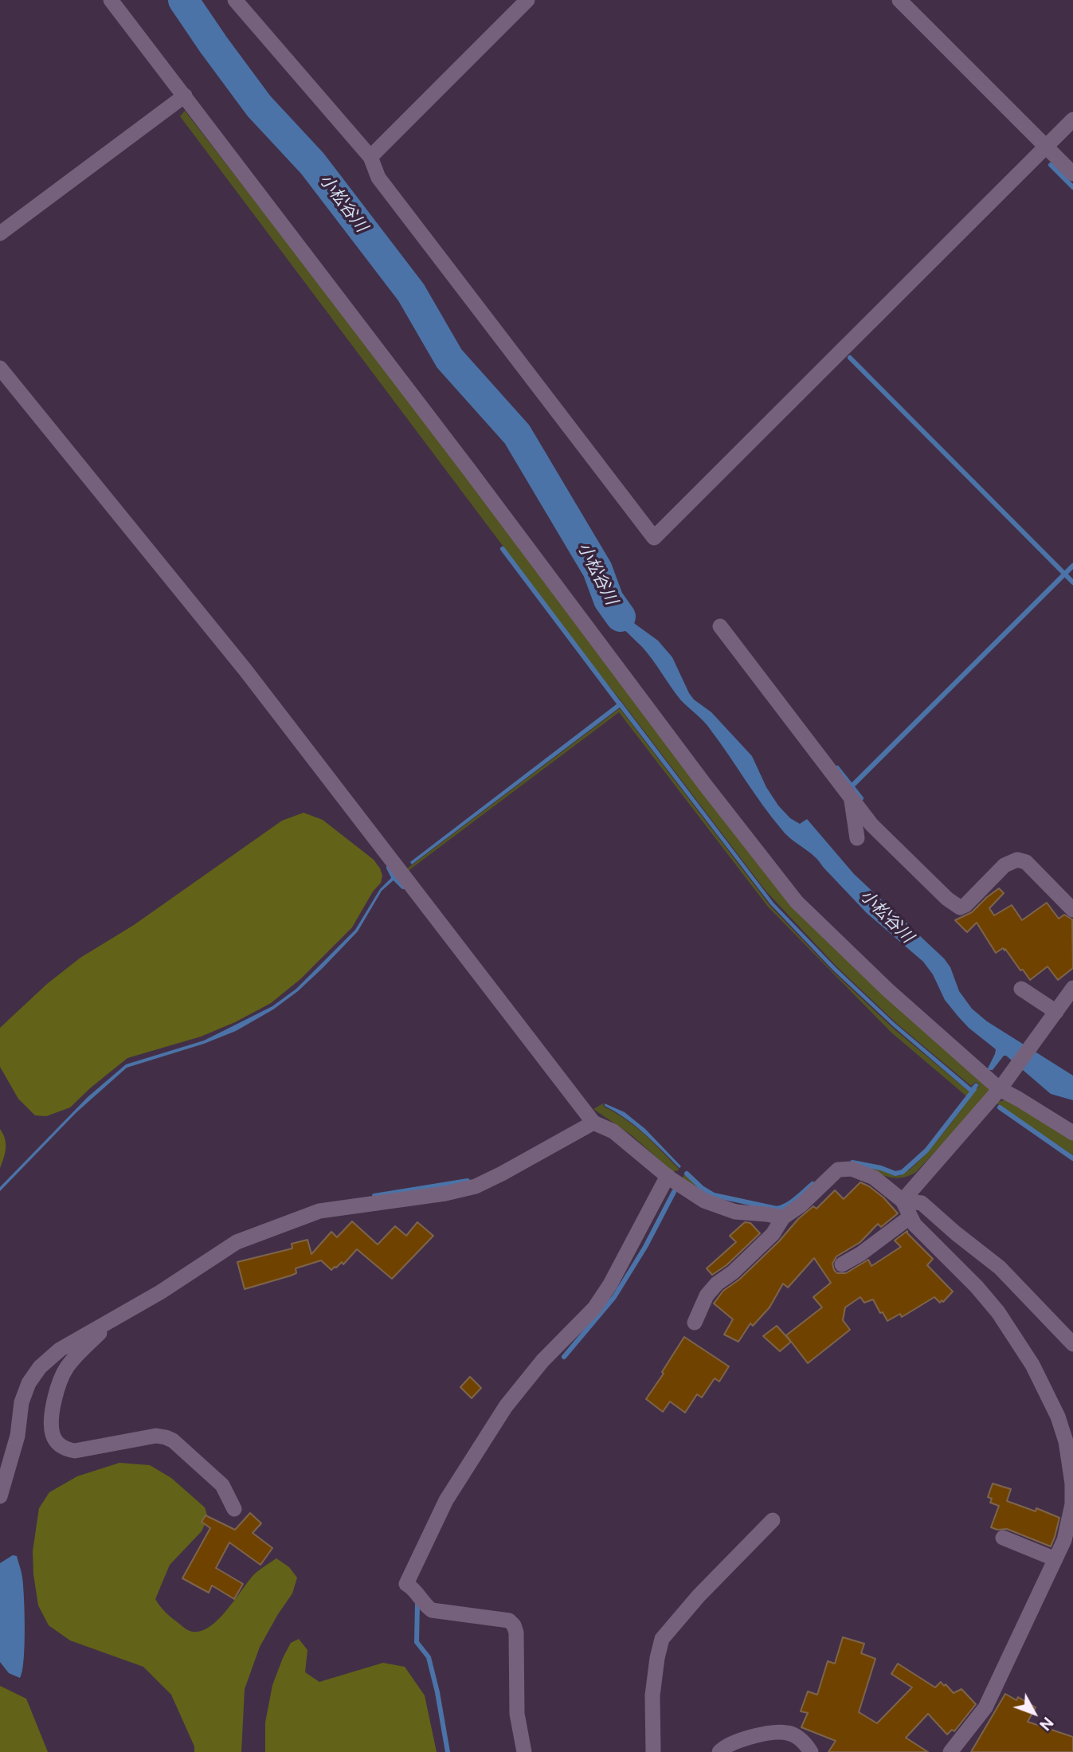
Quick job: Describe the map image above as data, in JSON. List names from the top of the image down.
{
  "water": ["小松谷川"],
  "north": "bottom right"
}
